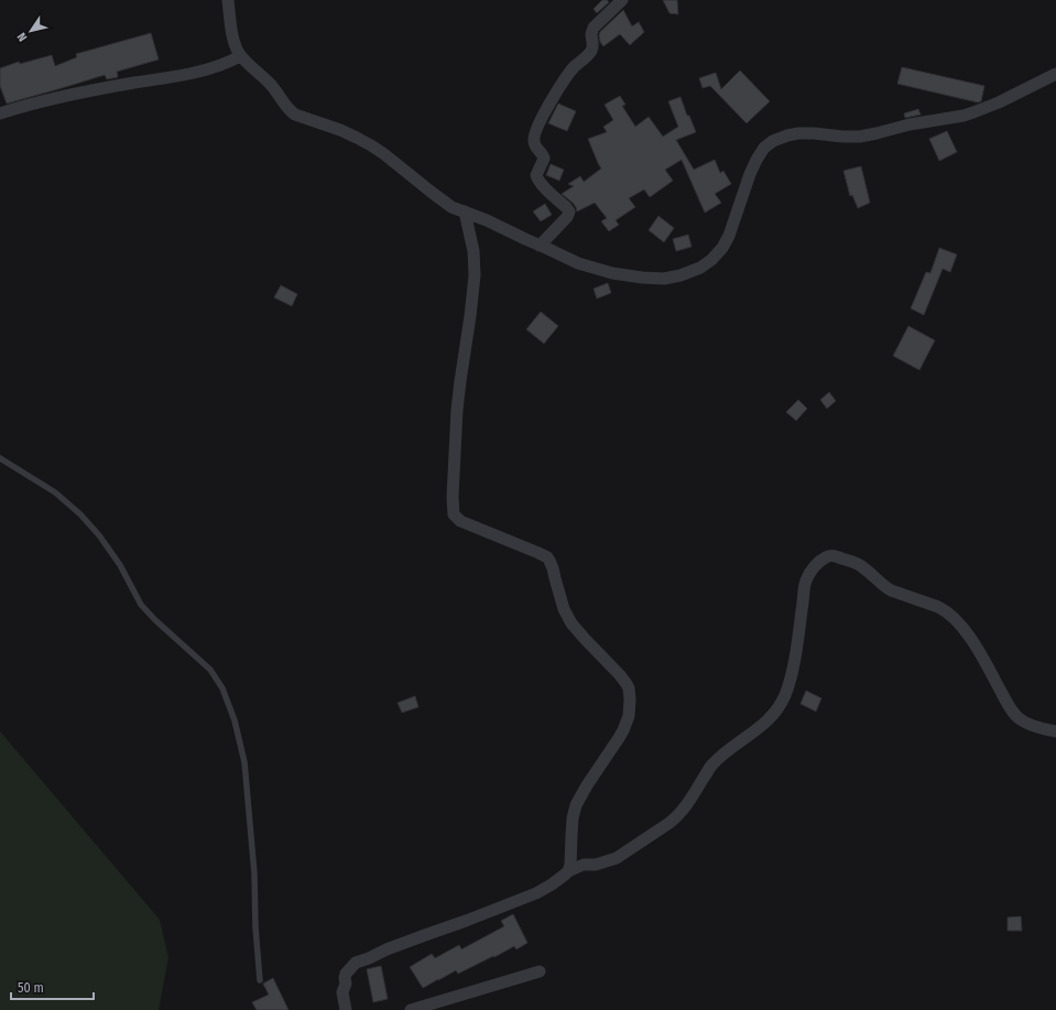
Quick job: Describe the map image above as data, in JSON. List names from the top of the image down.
{
  "scale_bar": "50 m",
  "north": "bottom left"
}
